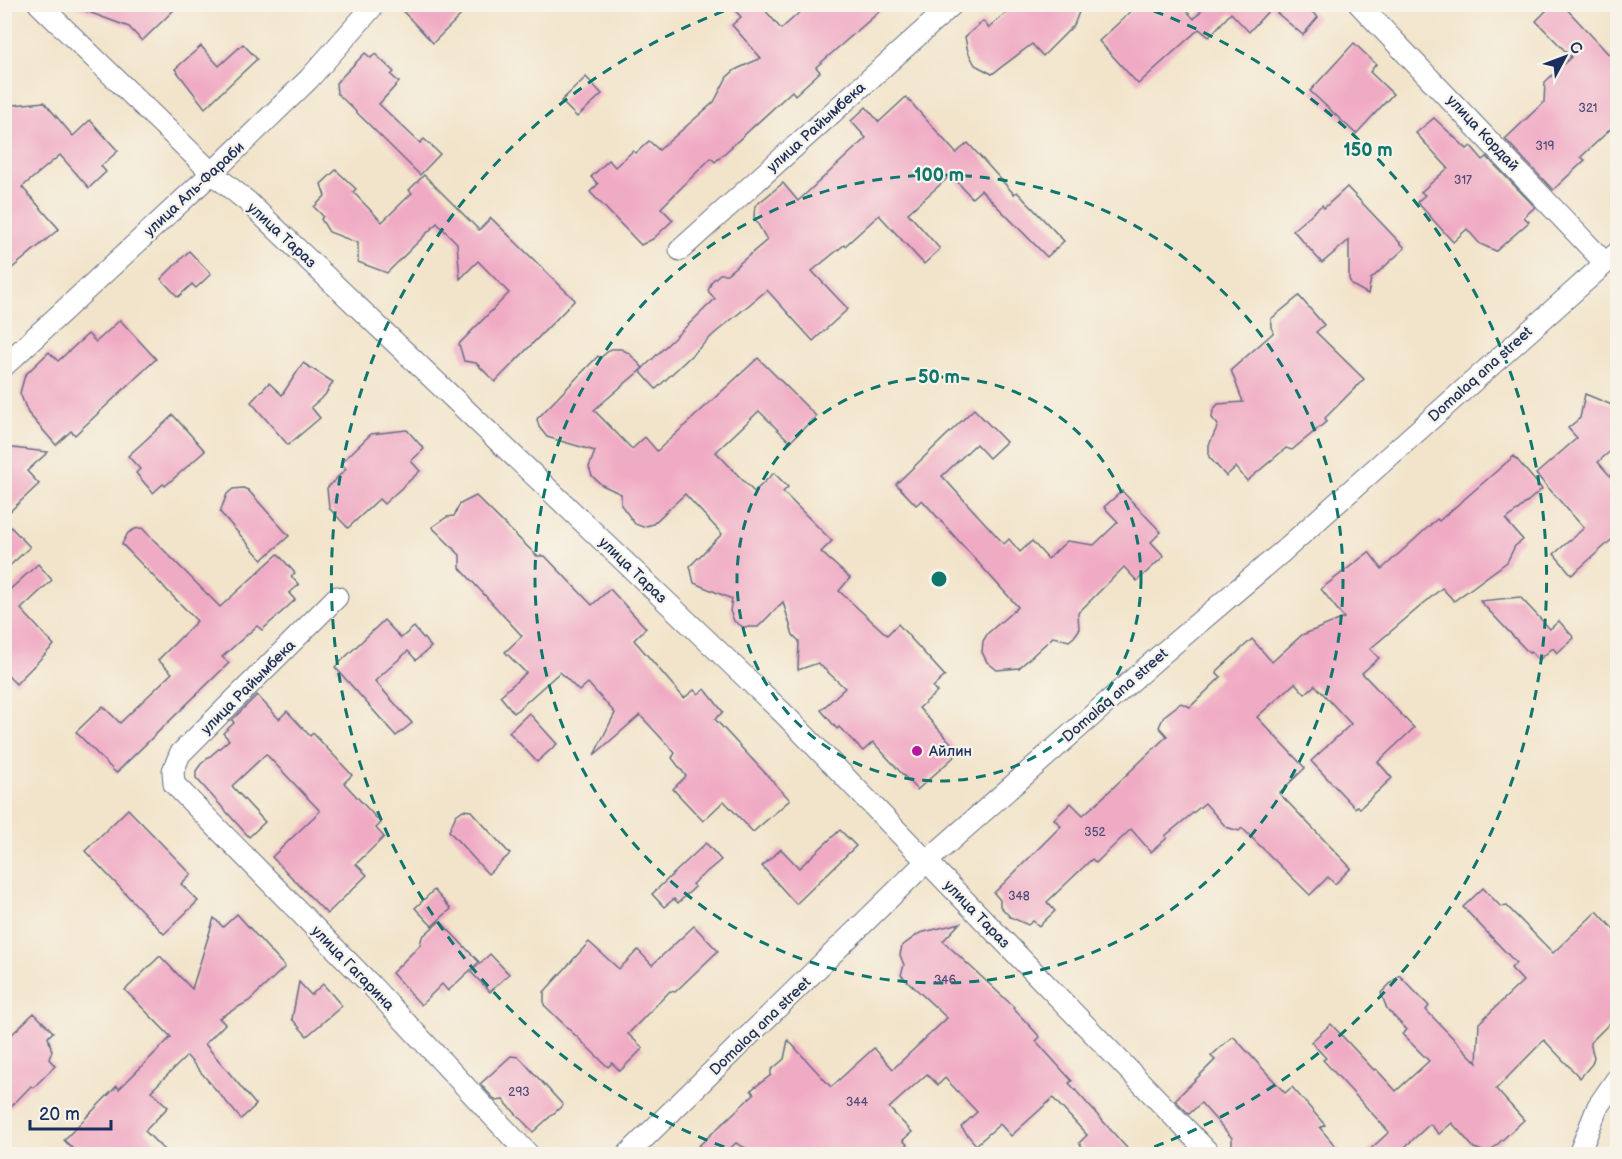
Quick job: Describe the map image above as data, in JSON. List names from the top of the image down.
{
  "streets": {
    "street": [
      "улица Райымбека",
      "улица Кордай",
      "улица Аль-Фараби",
      "улица Тараз",
      "Domalaq ana street",
      "улица Гагарина"
    ]
  },
  "crossings": [
    ["улица Райымбека", "улица Гагарина"],
    ["улица Кордай", "Domalaq ana street"],
    ["улица Аль-Фараби", "улица Тараз"],
    ["улица Тараз", "Domalaq ana street"]
  ],
  "places": ["Айлин"],
  "house_numbers": [
    "321",
    "319",
    "317",
    "352",
    "348",
    "346",
    "293",
    "344"
  ],
  "scale_bar": "20 m",
  "north": "top right",
  "rings": ["150 m", "100 m", "50 m"]
}
